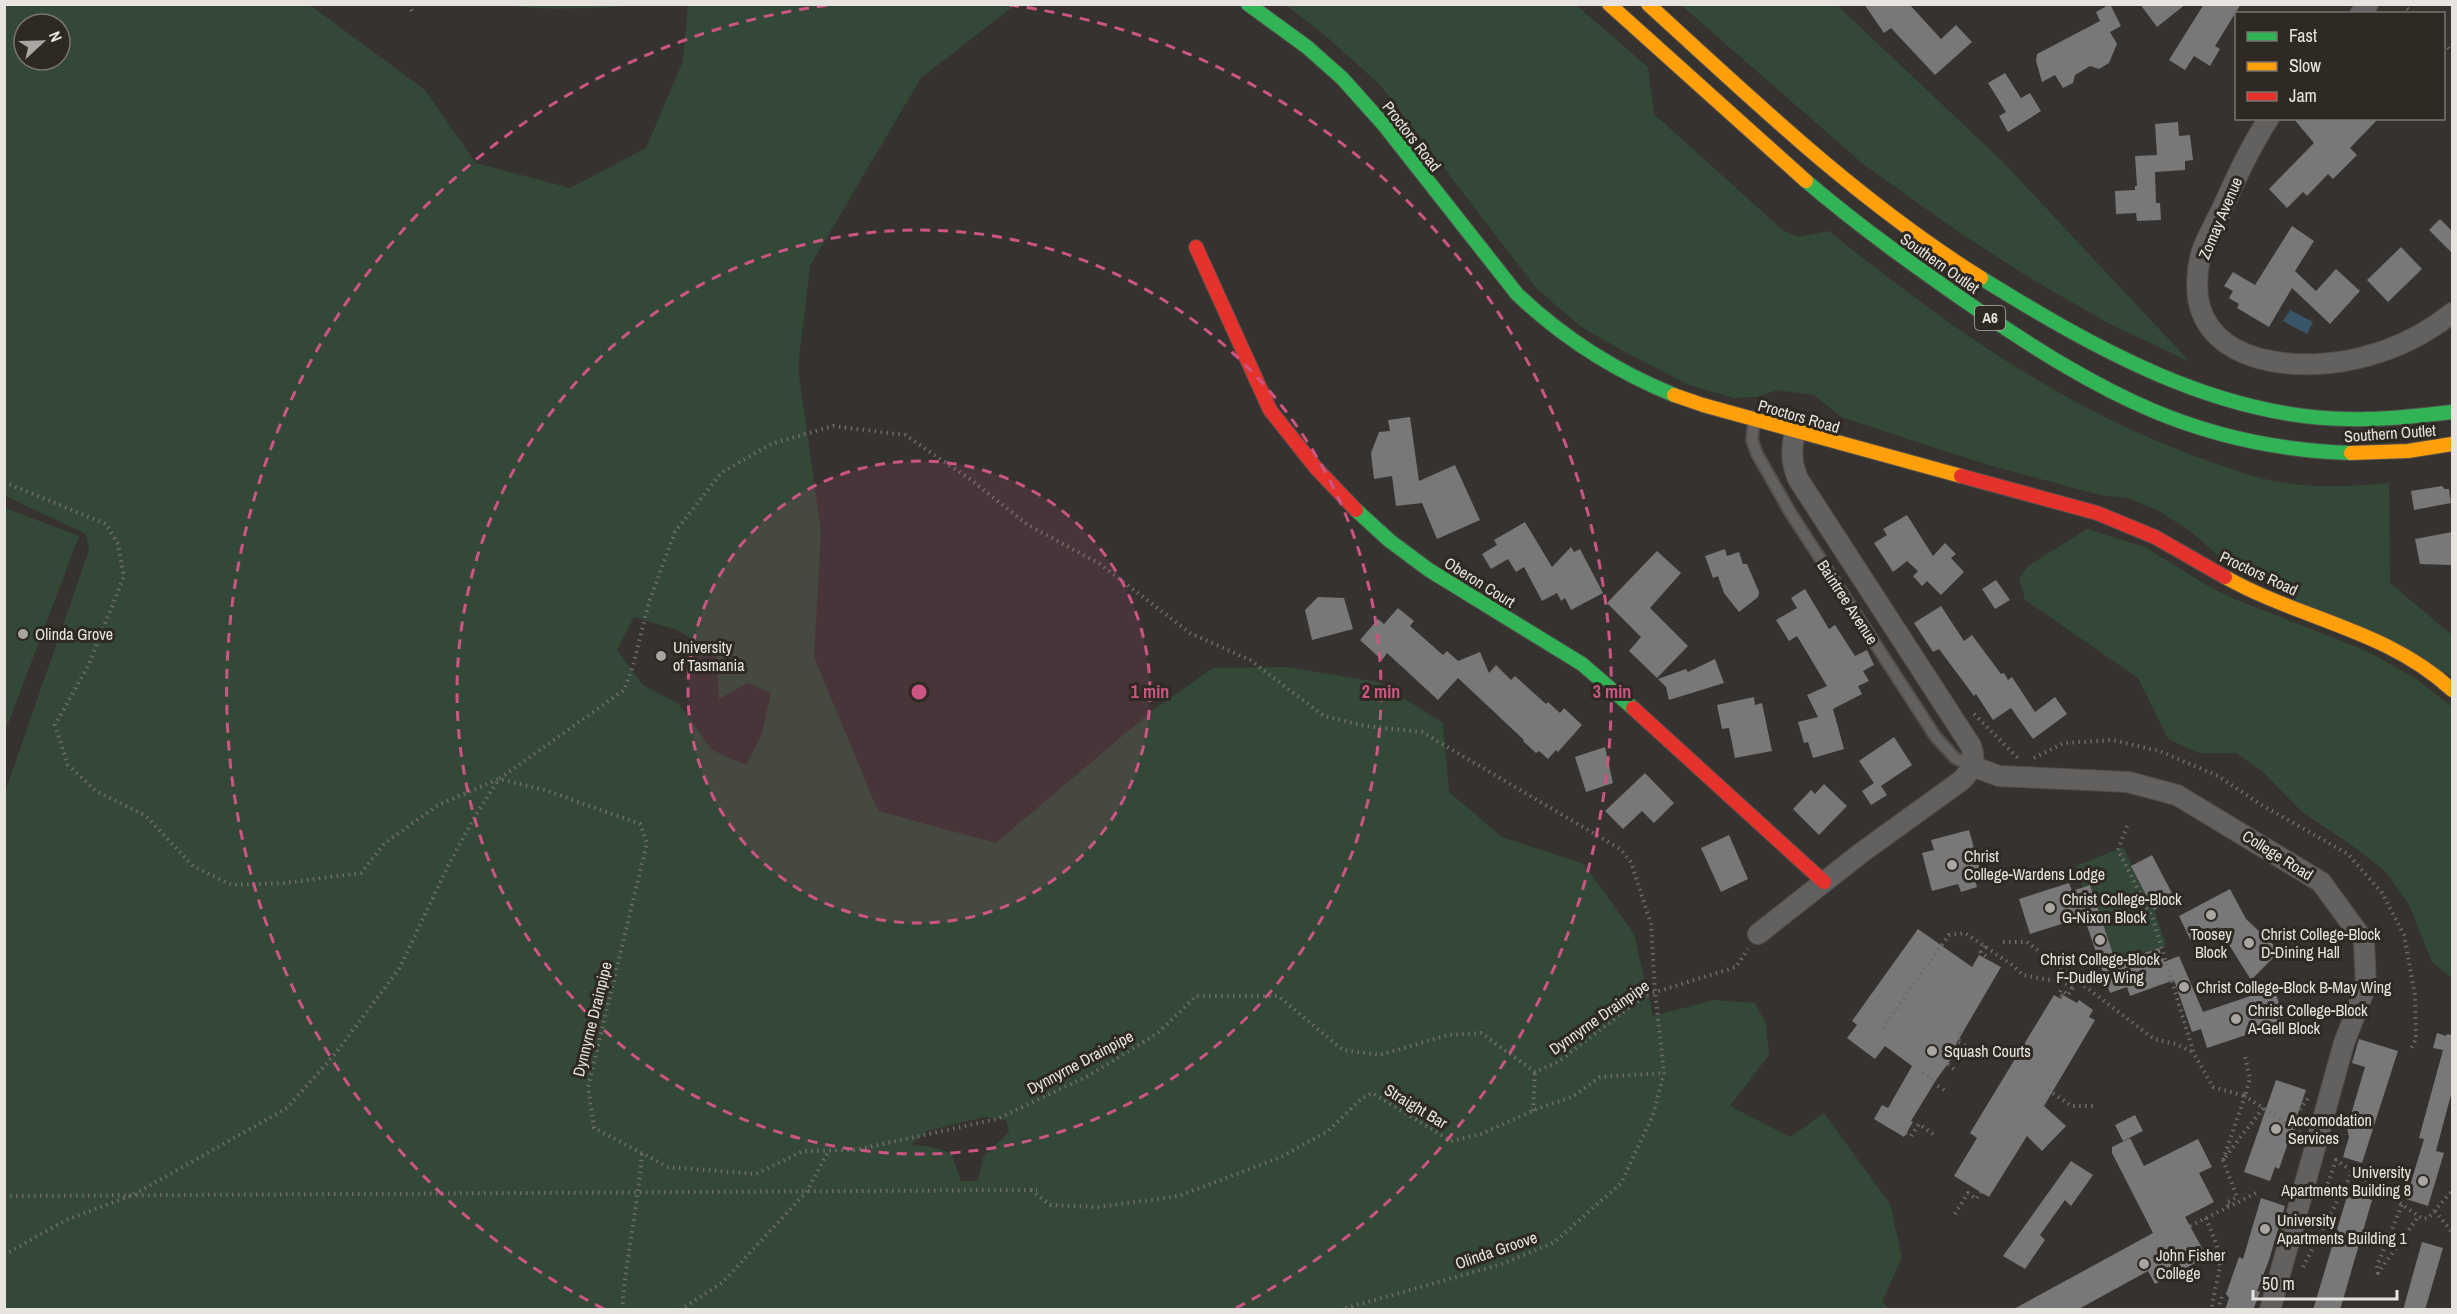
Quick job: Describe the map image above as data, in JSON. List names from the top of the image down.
{
  "streets": {
    "main road": [
      "Proctors Road",
      "Southern Outlet",
      "A6",
      "Oberon Court"
    ],
    "street": ["Zomay Avenue", "Baintree Avenue", "College Road"],
    "path": ["Dynnyrne Drainpipe", "Straight Bar", "Olinda Groove"]
  },
  "crossings": [
    ["Proctors Road", "Baintree Avenue"],
    ["Baintree Avenue", "College Road"],
    ["Dynnyrne Drainpipe", "Olinda Groove"],
    ["Straight Bar", "Olinda Groove"]
  ],
  "places": [
    "Olinda Grove",
    "University of Tasmania",
    "Christ College-Wardens Lodge",
    "Christ College-Block G-Nixon Block",
    "Toosey Block",
    "Christ College-Block F-Dudley Wing",
    "Christ College-Block D-Dining Hall",
    "Christ College-Block B-May Wing",
    "Christ College-Block A-Gell Block",
    "Squash Courts",
    "Accomodation Services",
    "University Apartments Building 8",
    "University Apartments Building 1",
    "John Fisher College"
  ],
  "legend": ["Fast", "Slow", "Jam"],
  "scale_bar": "50 m",
  "north": "right",
  "rings": ["1 min", "2 min", "3 min"]
}
